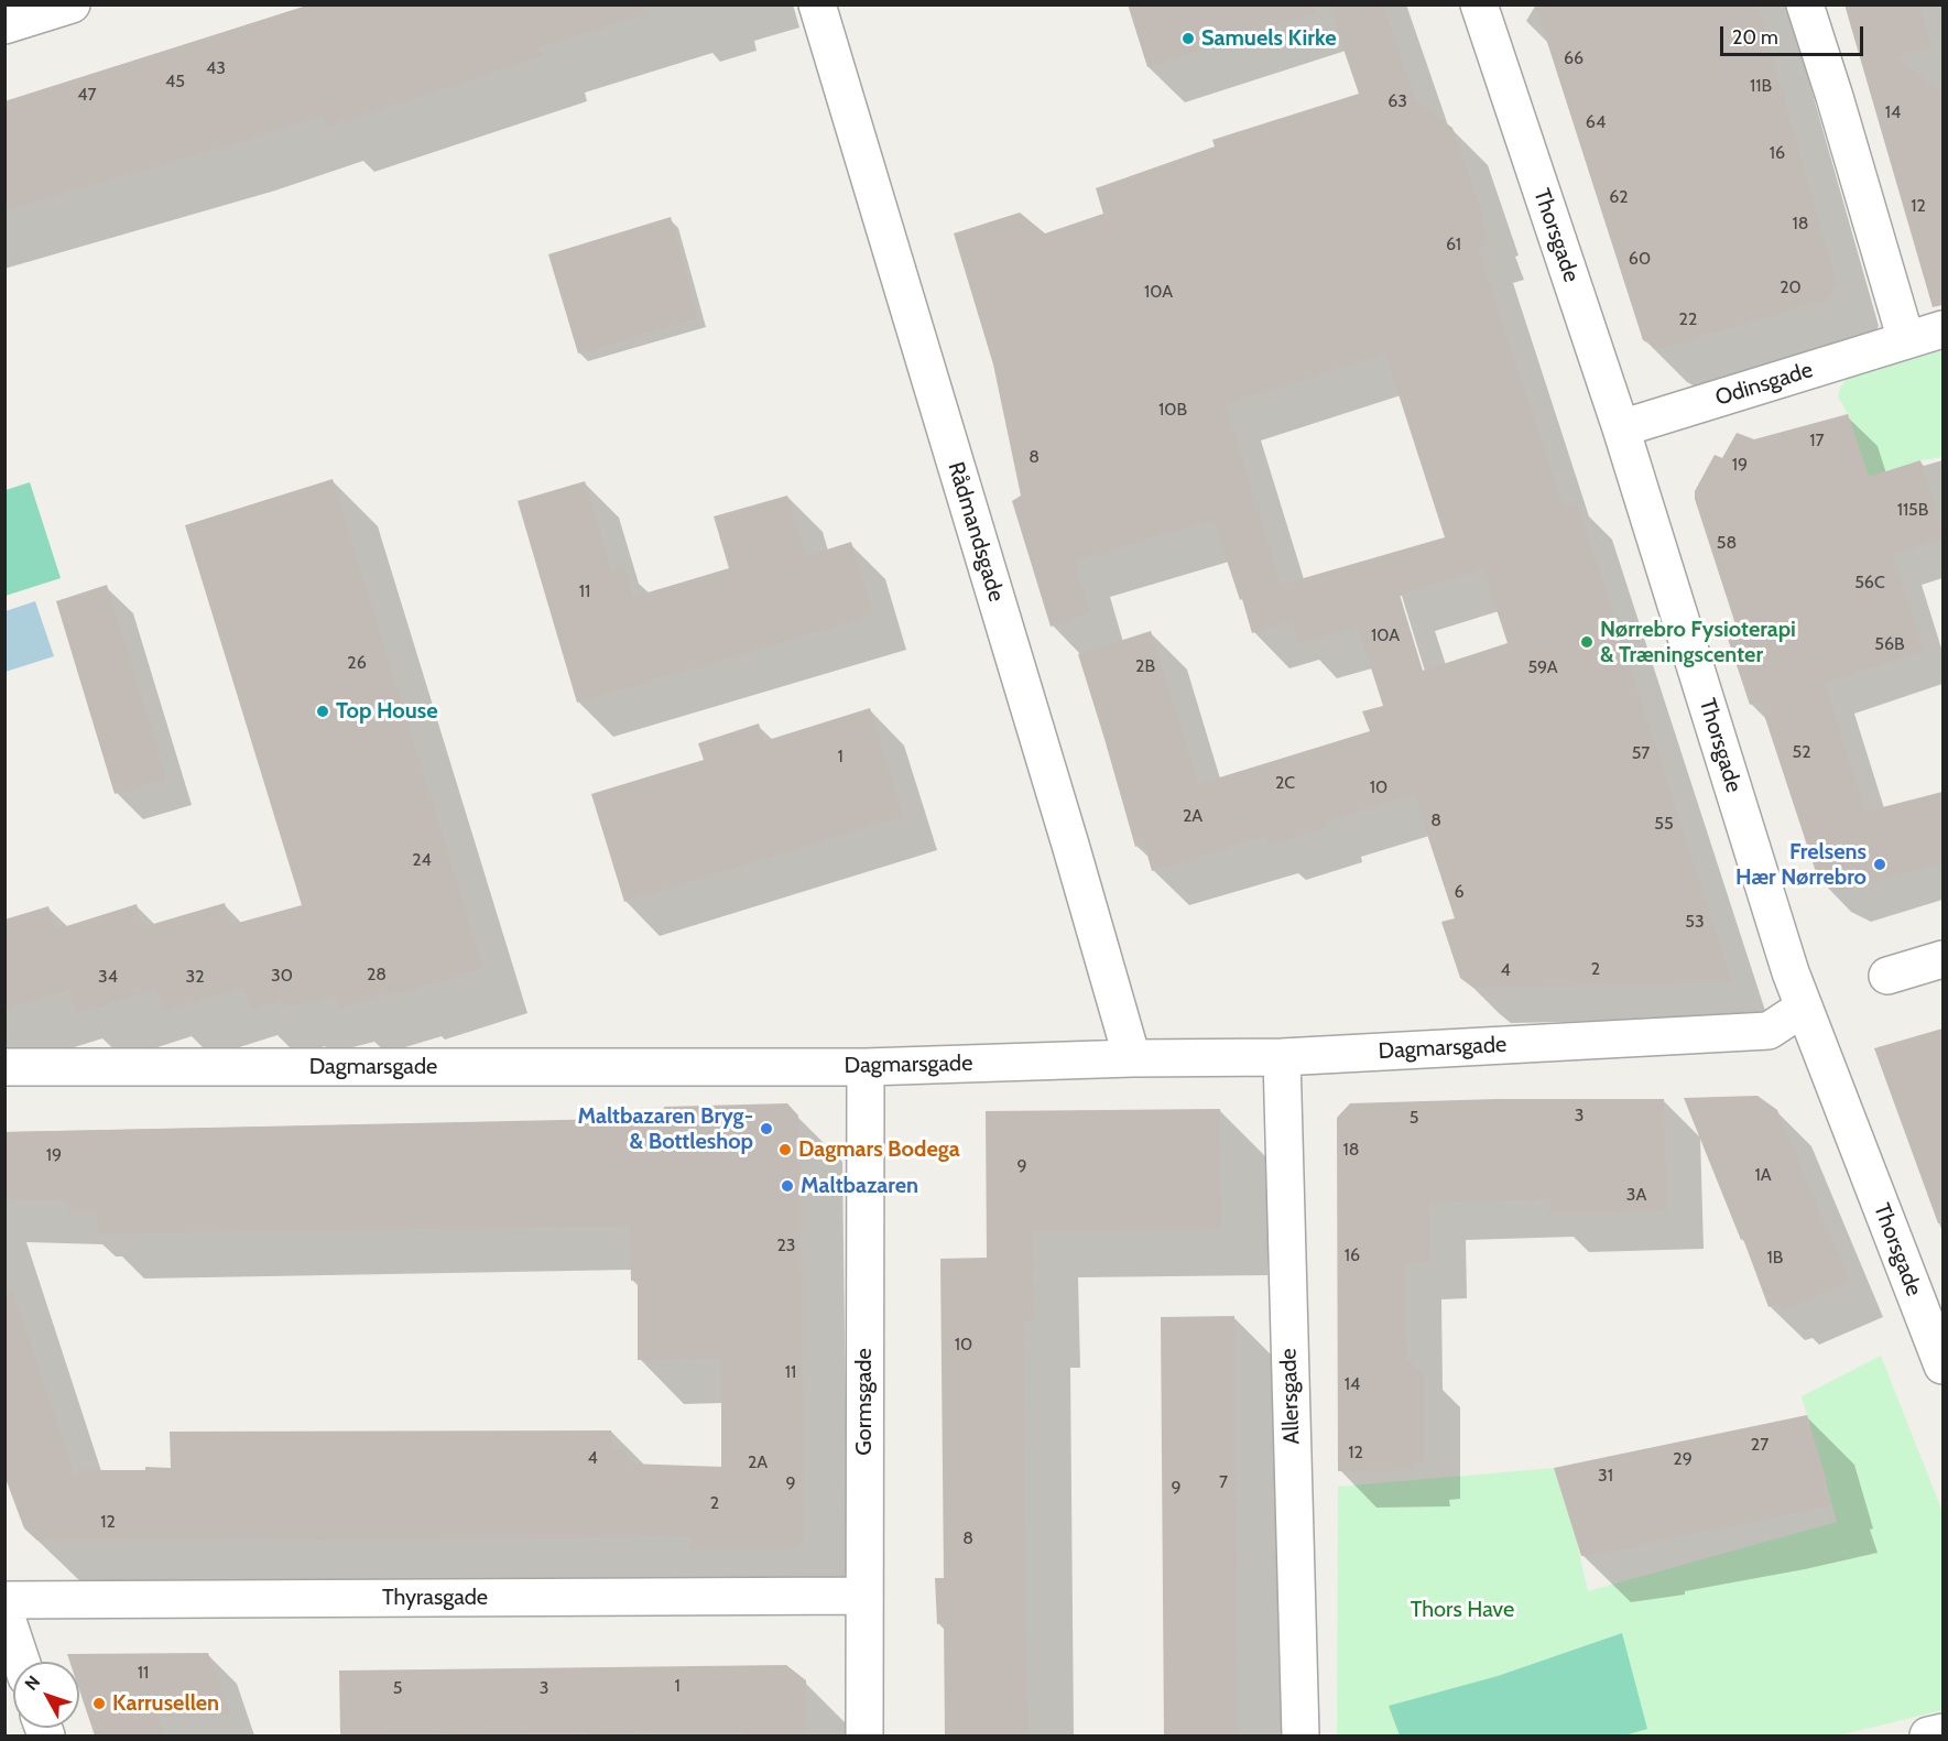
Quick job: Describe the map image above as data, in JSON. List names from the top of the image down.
{
  "streets": {
    "street": [
      "Thorsgade",
      "Odinsgade",
      "Rådmandsgade",
      "Dagmarsgade",
      "Allersgade",
      "Gormsgade",
      "Thyrasgade"
    ]
  },
  "crossings": [
    ["Thorsgade", "Odinsgade"],
    ["Thorsgade", "Dagmarsgade"],
    ["Rådmandsgade", "Dagmarsgade"],
    ["Dagmarsgade", "Allersgade"],
    ["Dagmarsgade", "Gormsgade"],
    ["Gormsgade", "Thyrasgade"]
  ],
  "parks": ["Thors Have"],
  "places": [
    "Samuels Kirke",
    "Nørrebro Fysioterapi & Træningscenter",
    "Top House",
    "Frelsens Hær Nørrebro",
    "Maltbazaren Bryg- & Bottleshop",
    "Dagmars Bodega",
    "Maltbazaren",
    "Karrusellen"
  ],
  "house_numbers": [
    "66",
    "43",
    "45",
    "11B",
    "47",
    "63",
    "14",
    "64",
    "16",
    "62",
    "12",
    "18",
    "61",
    "60",
    "20",
    "10A",
    "22",
    "10B",
    "17",
    "8",
    "19",
    "115B",
    "58",
    "56C",
    "11",
    "10A",
    "56B",
    "26",
    "2B",
    "59A",
    "52",
    "57",
    "1",
    "2C",
    "10",
    "2A",
    "8",
    "55",
    "24",
    "6",
    "53",
    "2",
    "4",
    "28",
    "30",
    "34",
    "32",
    "3",
    "5",
    "18",
    "19",
    "9",
    "1A",
    "3A",
    "23",
    "16",
    "1B",
    "10",
    "11",
    "14",
    "27",
    "12",
    "4",
    "29",
    "2A",
    "31",
    "7",
    "9",
    "9",
    "2",
    "12",
    "8",
    "11",
    "1",
    "5",
    "3"
  ],
  "scale_bar": "20 m",
  "north": "top left"
}
